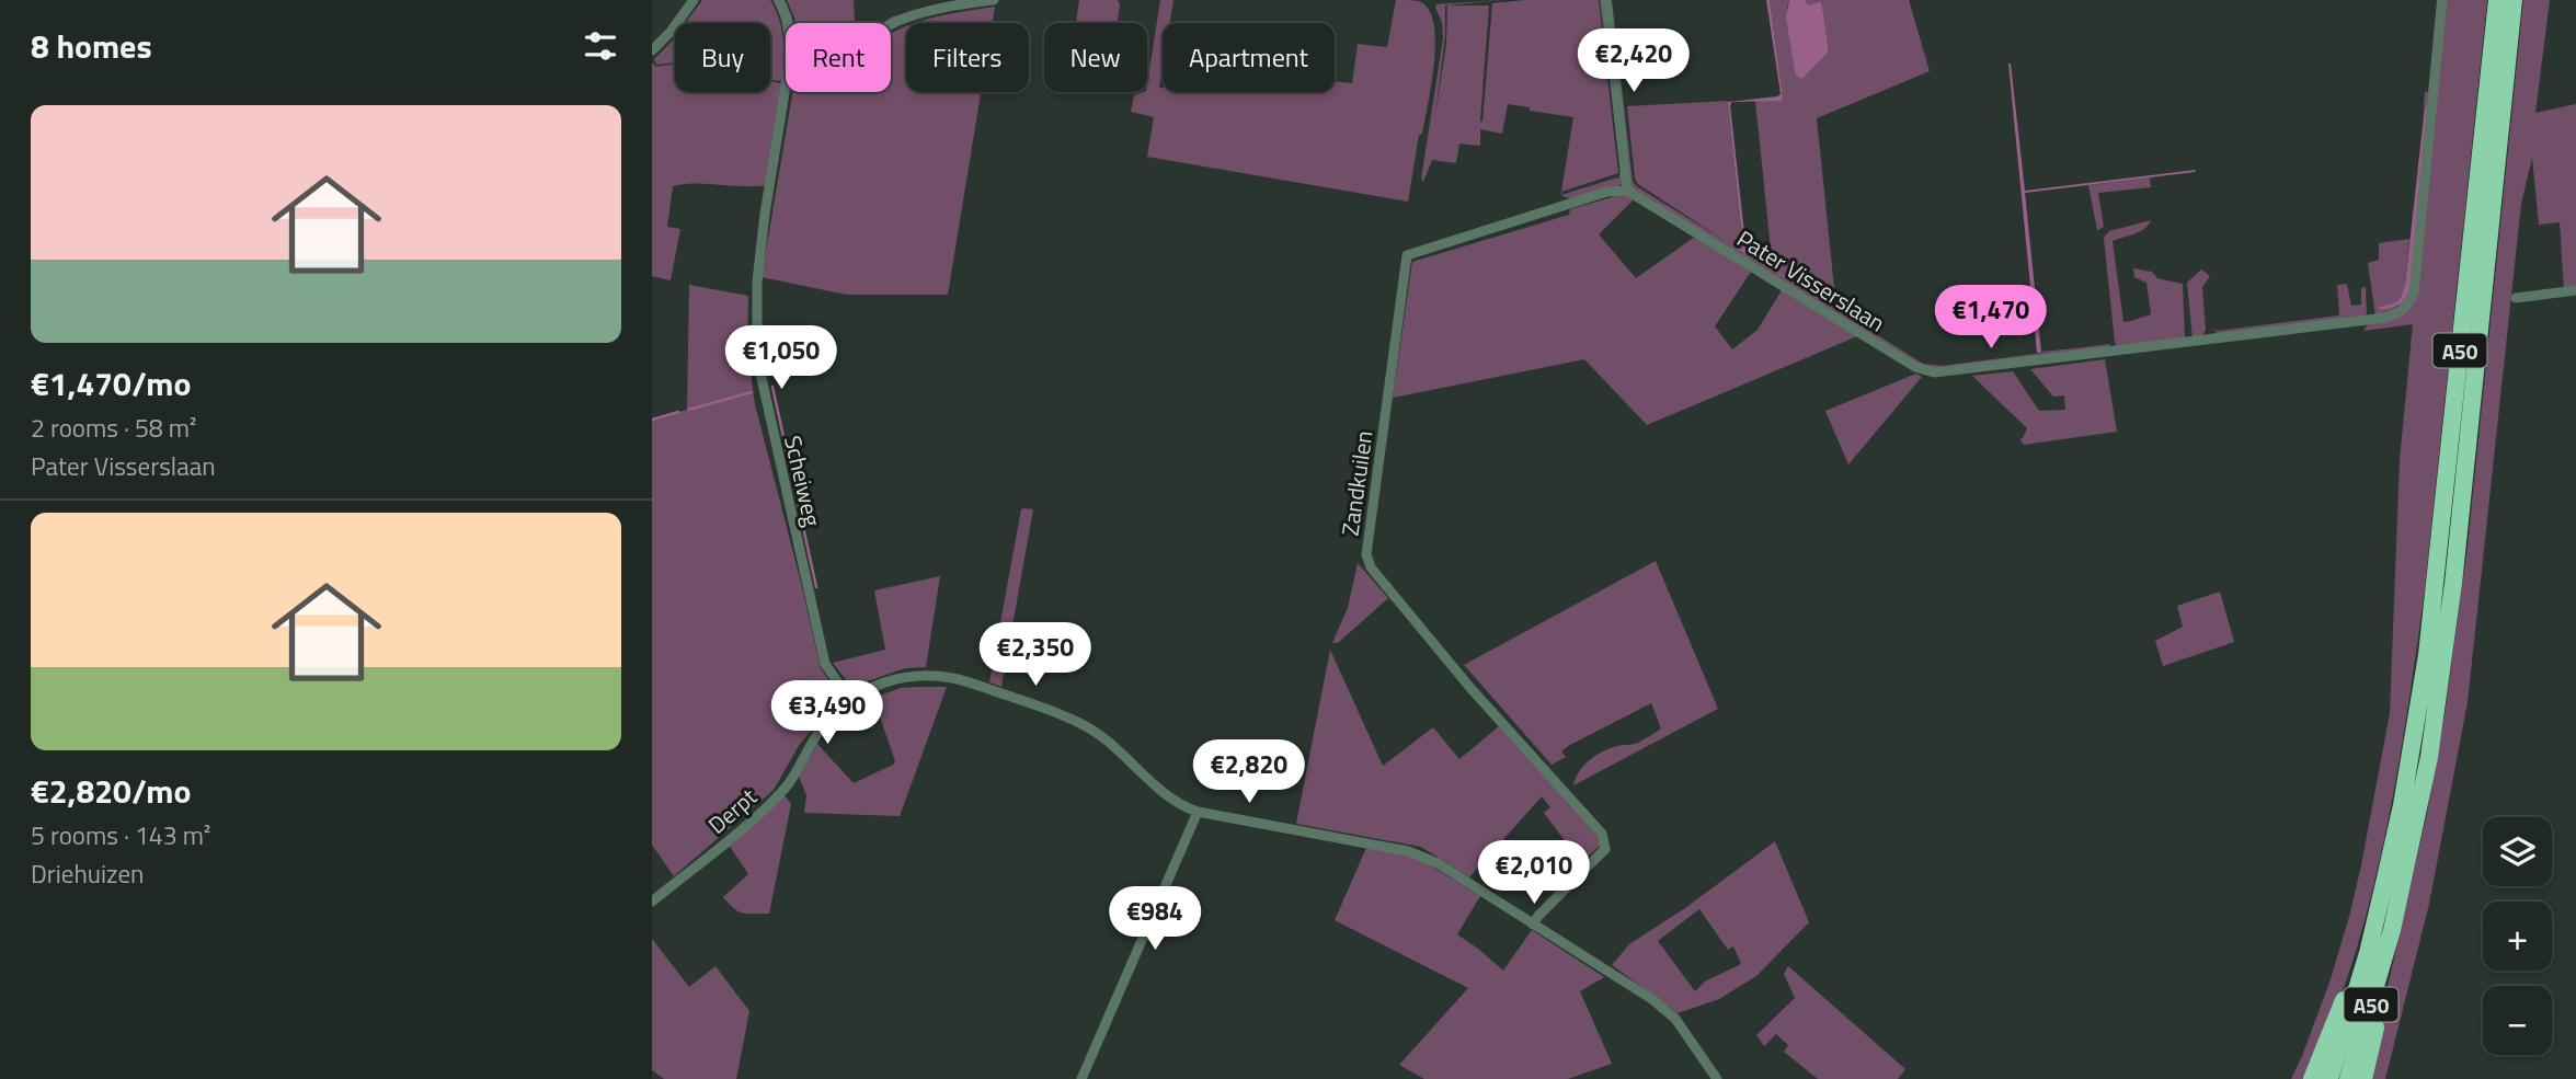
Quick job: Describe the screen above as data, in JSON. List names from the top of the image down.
{
  "streets": {
    "highway": ["A50"],
    "street": [
      "Pater Visserslaan",
      "Scheiweg",
      "Zandkuilen",
      "Derpt"
    ]
  },
  "crossings": [
    ["Pater Visserslaan", "Zandkuilen"],
    ["Scheiweg", "Derpt"]
  ],
  "page": {
    "heading": "8 homes",
    "chip": [
      "Buy",
      "Rent",
      "Filters",
      "New",
      "Apartment"
    ],
    "price": [
      "€2,420",
      "€1,470",
      "€1,050",
      "€2,350",
      "€3,490",
      "€2,820",
      "€2,010",
      "€984"
    ],
    "list": [
      {
        "name": "€1,470/mo",
        "note": "2 rooms · 58 m² · Pater Visserslaan"
      },
      {
        "name": "€2,820/mo",
        "note": "5 rooms · 143 m² · Driehuizen"
      }
    ],
    "map_buttons": ["+", "−"]
  }
}
